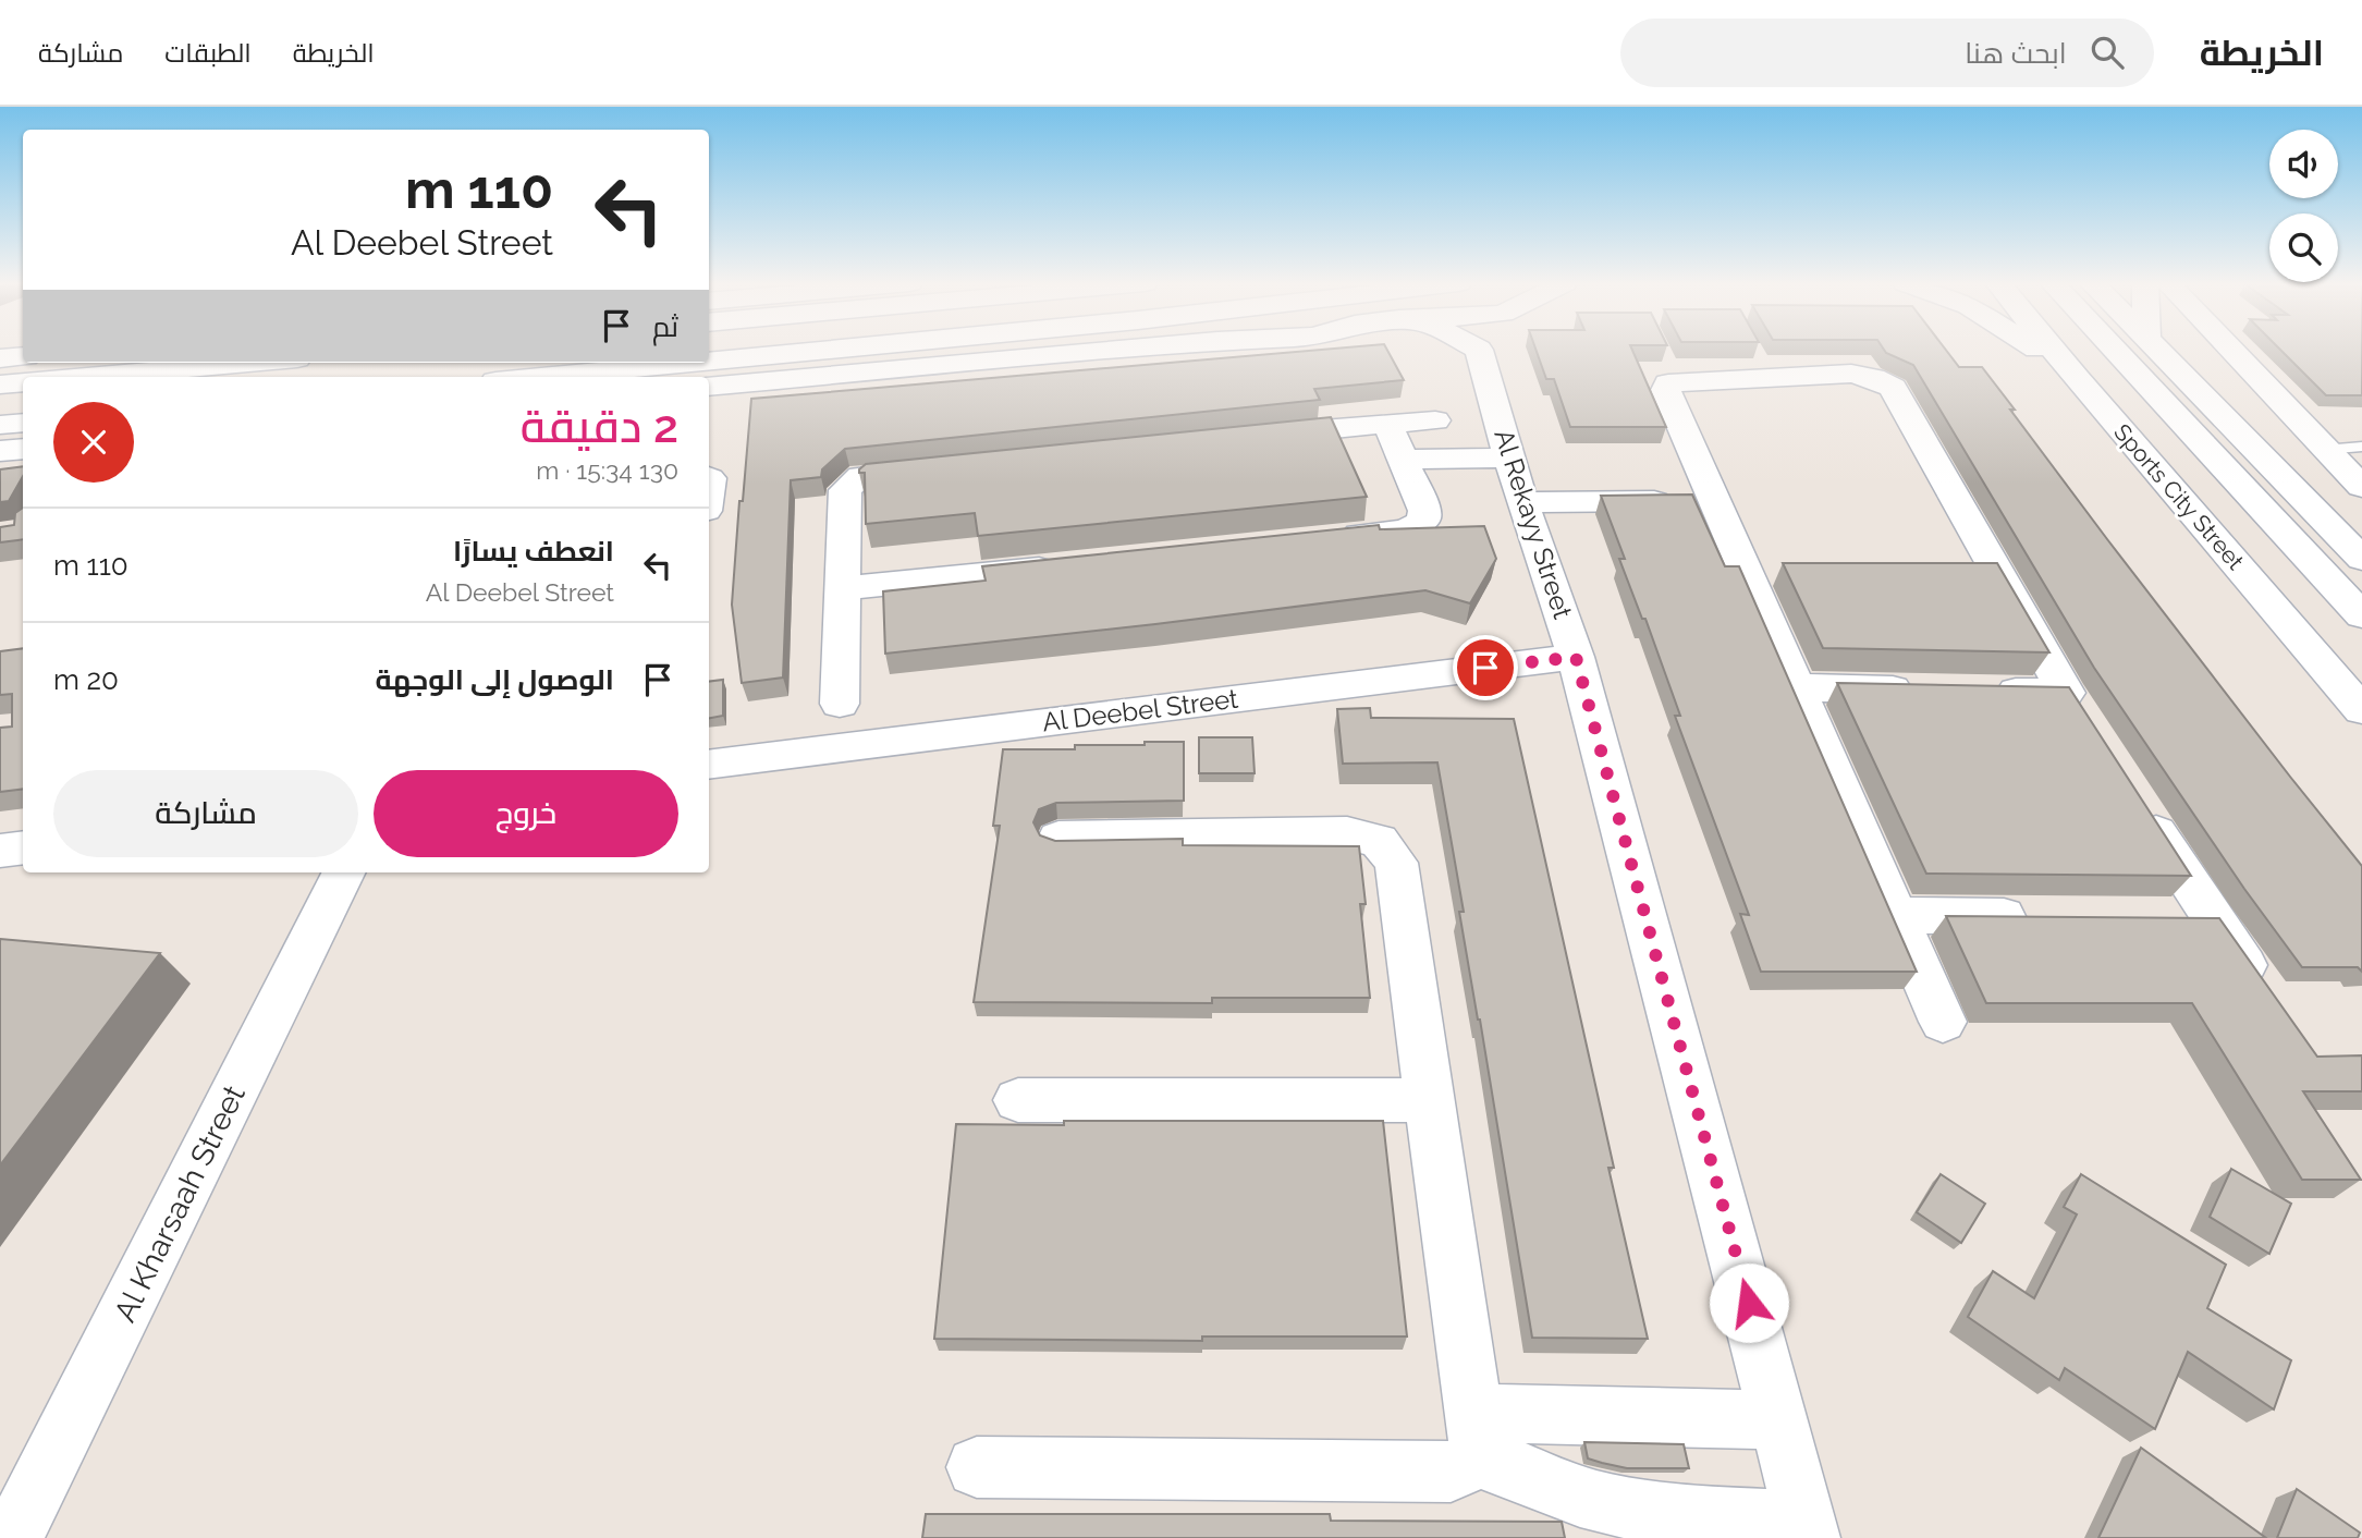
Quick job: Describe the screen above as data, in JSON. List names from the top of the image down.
{
  "streets": {
    "street": [
      "Sports City Street",
      "Al Rekayy Street",
      "Al Deebel Street",
      "Al Kharsaah Street"
    ]
  },
  "crossings": [
    ["Al Rekayy Street", "Al Deebel Street"]
  ],
  "page": {
    "header": "الخريطة",
    "search": "ابحث هنا",
    "nav": ["الخريطة", "الطبقات", "مشاركة"],
    "turn": ["110 m", "Al Deebel Street"],
    "then": "ثم",
    "heading": ["2 دقيقة", "130 m · 15:34"],
    "list": [
      {
        "name": "انعطف يسارًا",
        "note": "Al Deebel Street",
        "value": "110 m"
      },
      {
        "name": "الوصول إلى الوجهة",
        "value": "20 m"
      }
    ],
    "buttons": ["خروج", "مشاركة"]
  }
}
